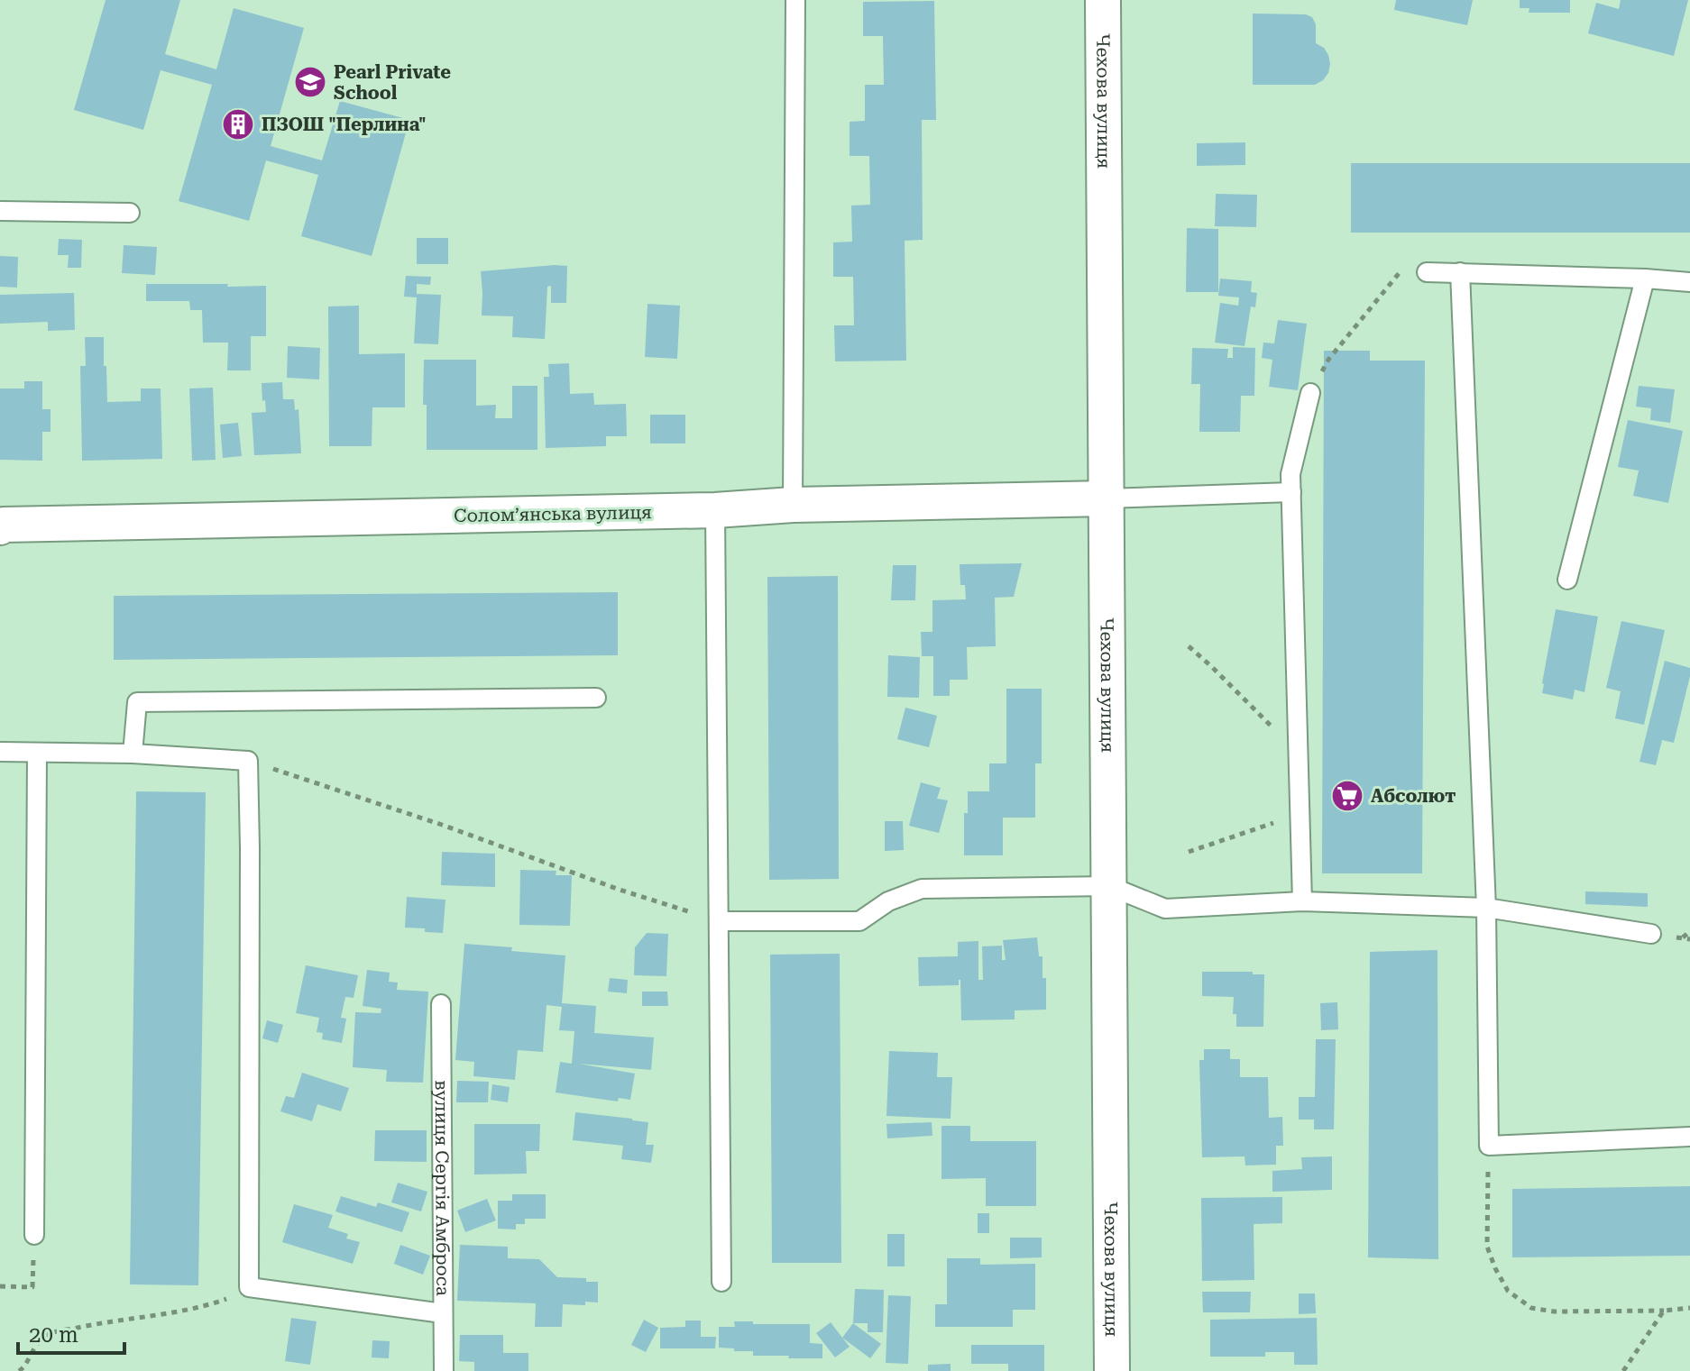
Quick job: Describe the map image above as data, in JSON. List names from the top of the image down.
{
  "streets": {
    "street": ["Чехова вулиця", "Соломʼянська вулиця"],
    "lane": ["вулиця Сергія Амброса"]
  },
  "crossings": [
    ["Чехова вулиця", "Соломʼянська вулиця"]
  ],
  "places": {
    "school or university": ["Pearl Private School"],
    "building": ["ПЗОШ \"Перлина\""],
    "supermarket": ["Абсолют"]
  },
  "scale_bar": "20 m"
}
